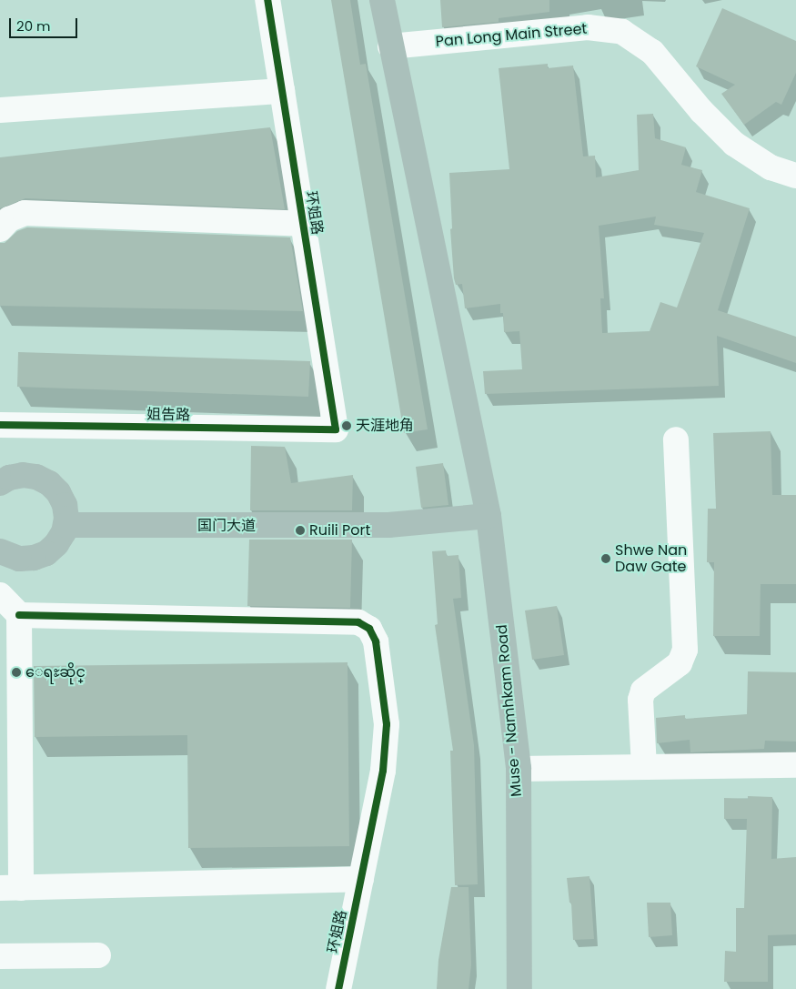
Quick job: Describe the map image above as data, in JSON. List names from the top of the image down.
{
  "streets": {
    "highway": ["国门大道", "Muse - Namhkam Road"],
    "street": ["Pan Long Main Street", "环姐路", "姐告路"]
  },
  "crossings": [
    ["Pan Long Main Street", "Muse - Namhkam Road"],
    ["环姐路", "姐告路"],
    ["国门大道", "Muse - Namhkam Road"]
  ],
  "places": [
    "天涯地角",
    "Ruili Port",
    "Shwe Nan Daw Gate",
    "ေရႊဆိုင္"
  ],
  "scale_bar": "20 m"
}
